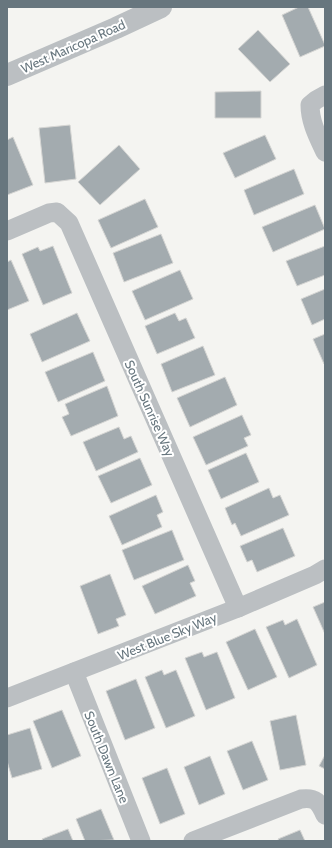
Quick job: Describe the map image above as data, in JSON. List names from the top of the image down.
{
  "streets": {
    "street": [
      "West Maricopa Road",
      "South Sunrise Way",
      "West Blue Sky Way",
      "South Dawn Lane"
    ]
  },
  "crossings": [
    ["South Sunrise Way", "West Blue Sky Way"],
    ["West Blue Sky Way", "South Dawn Lane"]
  ]
}
